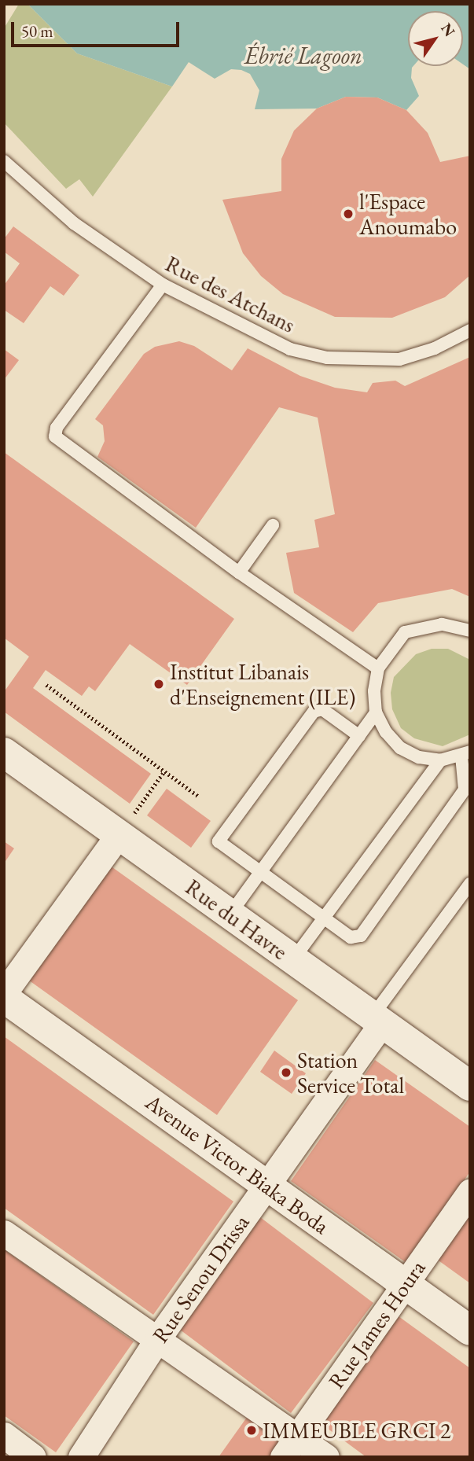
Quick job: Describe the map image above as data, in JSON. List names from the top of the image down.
{
  "streets": {
    "street": [
      "Rue du Havre",
      "Avenue Victor Biaka Boda",
      "Rue Senou Drissa",
      "Rue James Houra"
    ],
    "lane": ["Rue des Atchans"]
  },
  "crossings": [
    ["Rue du Havre", "Rue Senou Drissa"],
    ["Avenue Victor Biaka Boda", "Rue Senou Drissa"],
    ["Avenue Victor Biaka Boda", "Rue James Houra"]
  ],
  "water": ["Ébrié Lagoon"],
  "places": [
    "l'Espace Anoumabo",
    "Institut Libanais d'Enseignement (ILE)",
    "Station Service Total",
    "IMMEUBLE GRCI 2"
  ],
  "scale_bar": "50 m",
  "north": "top right"
}
